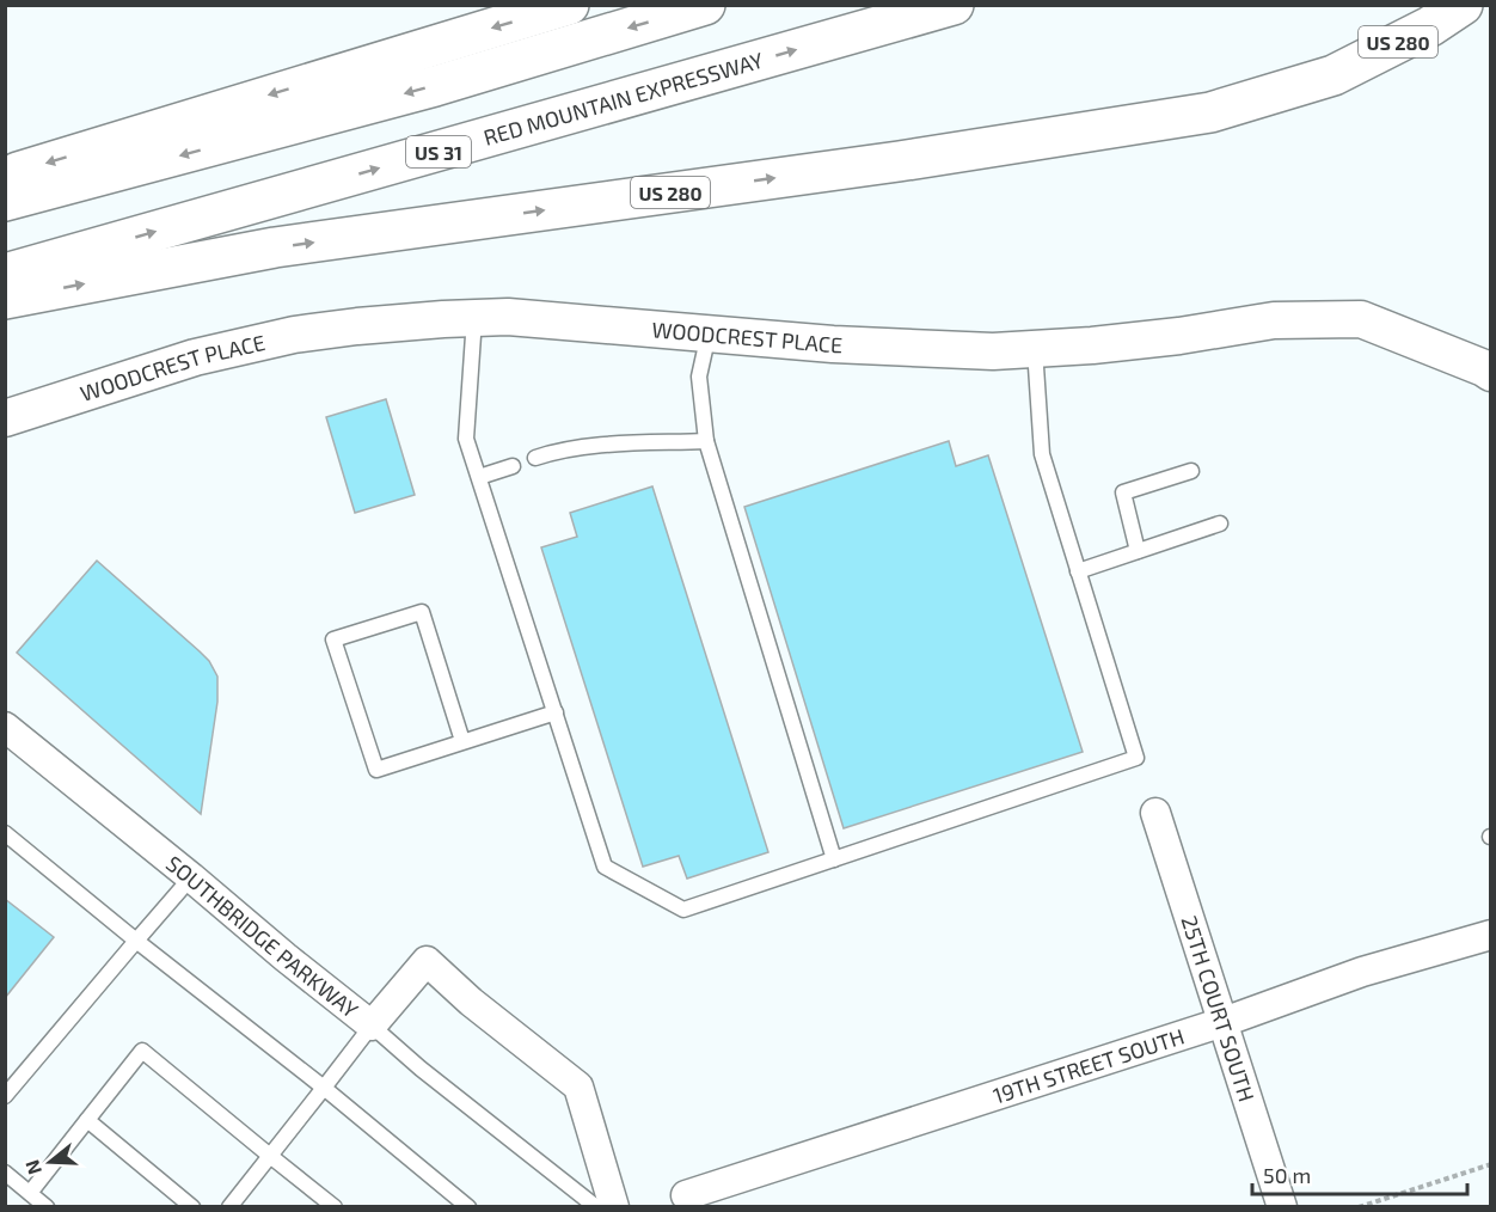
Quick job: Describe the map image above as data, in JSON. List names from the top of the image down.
{
  "streets": {
    "highway": ["US 280", "RED MOUNTAIN EXPRESSWAY", "US 31"],
    "street": [
      "WOODCREST PLACE",
      "SOUTHBRIDGE PARKWAY",
      "25TH COURT SOUTH",
      "19TH STREET SOUTH"
    ]
  },
  "crossings": [
    ["25TH COURT SOUTH", "19TH STREET SOUTH"]
  ],
  "scale_bar": "50 m",
  "north": "left"
}
